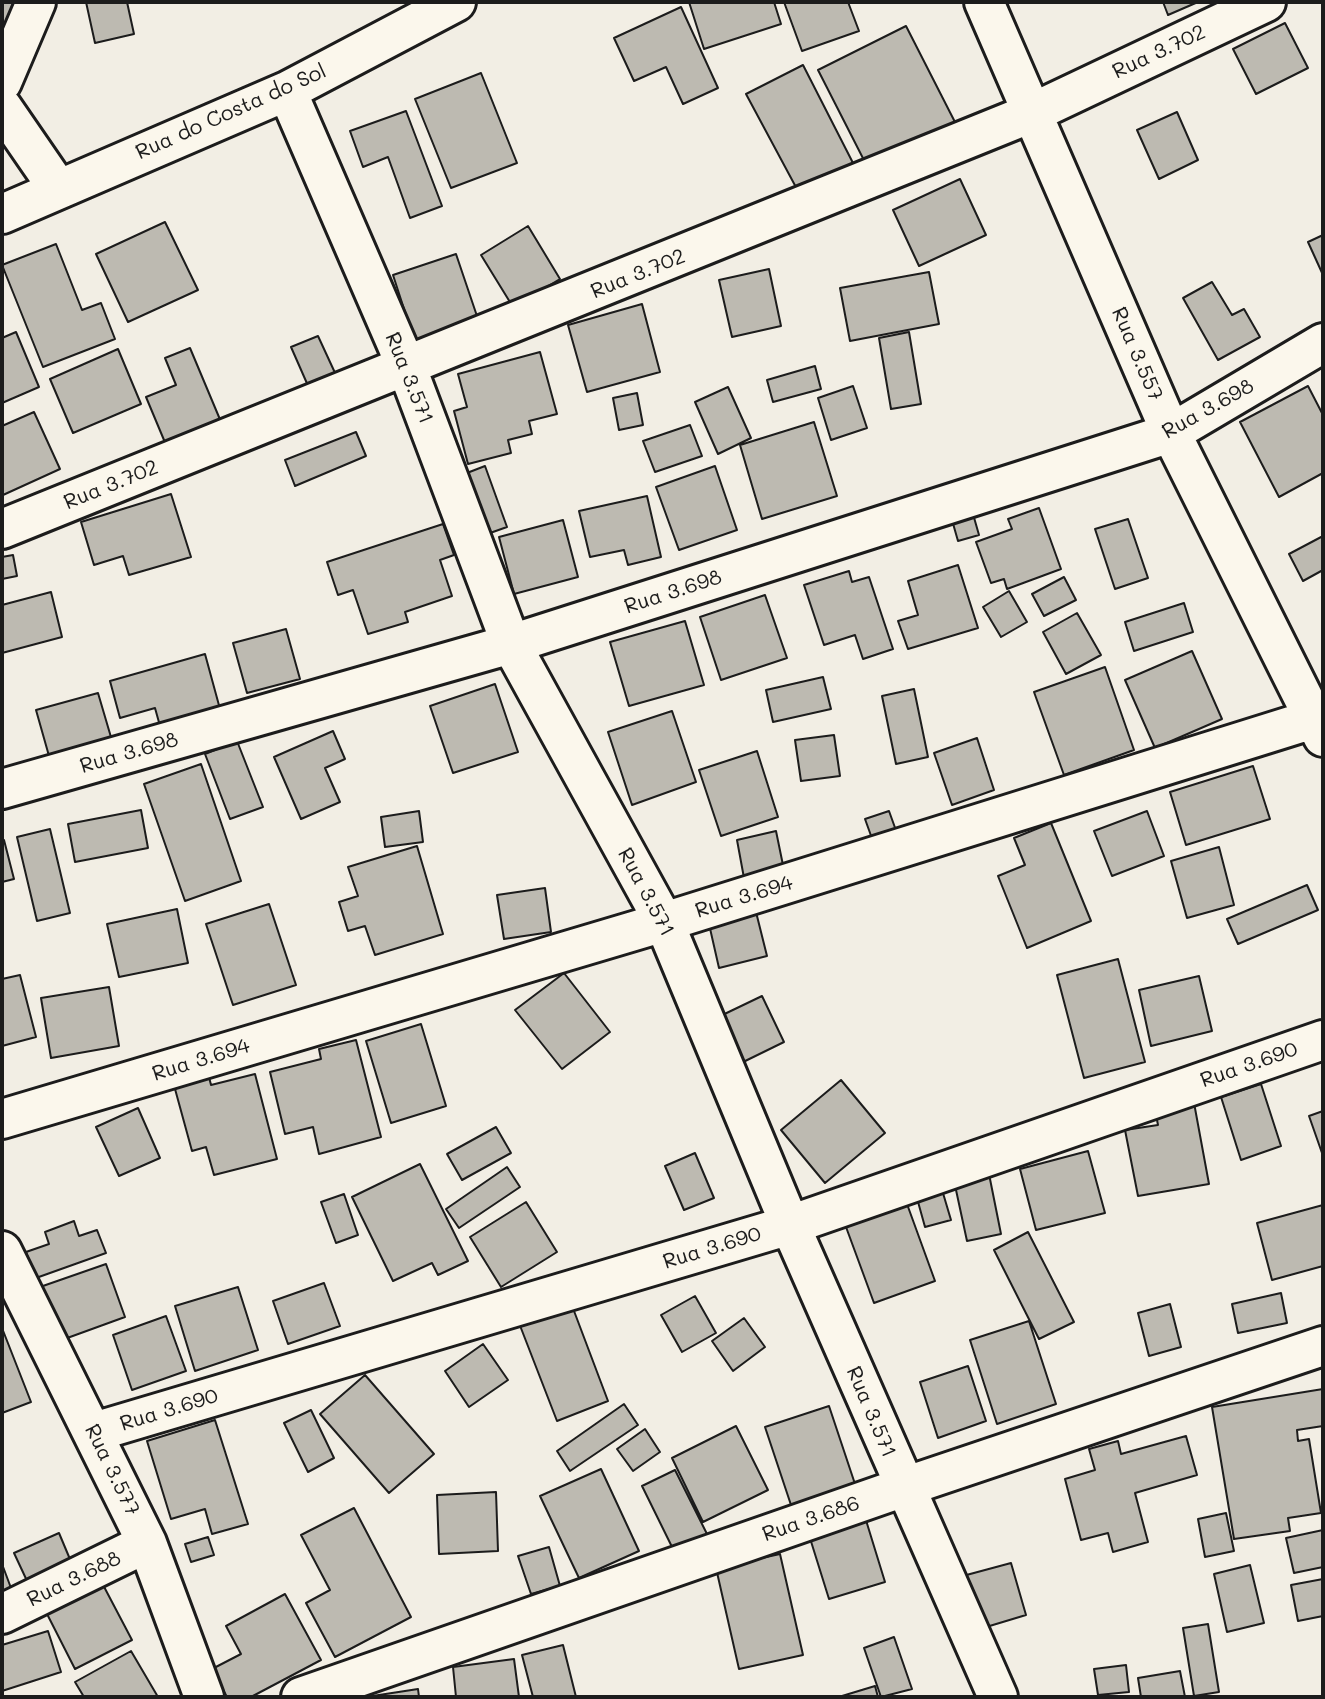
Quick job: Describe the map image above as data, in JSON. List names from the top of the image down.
{
  "streets": {
    "street": [
      "Rua 3.702",
      "Rua do Costa do Sol",
      "Rua 3.557",
      "Rua 3.571",
      "Rua 3.698",
      "Rua 3.694",
      "Rua 3.690",
      "Rua 3.577",
      "Rua 3.686",
      "Rua 3.688"
    ]
  },
  "crossings": [
    ["Rua 3.702", "Rua 3.557"],
    ["Rua 3.702", "Rua 3.571"],
    ["Rua do Costa do Sol", "Rua 3.571"],
    ["Rua 3.557", "Rua 3.698"],
    ["Rua 3.557", "Rua 3.694"],
    ["Rua 3.571", "Rua 3.698"],
    ["Rua 3.571", "Rua 3.694"],
    ["Rua 3.571", "Rua 3.690"],
    ["Rua 3.571", "Rua 3.686"],
    ["Rua 3.690", "Rua 3.577"],
    ["Rua 3.577", "Rua 3.688"]
  ]
}
